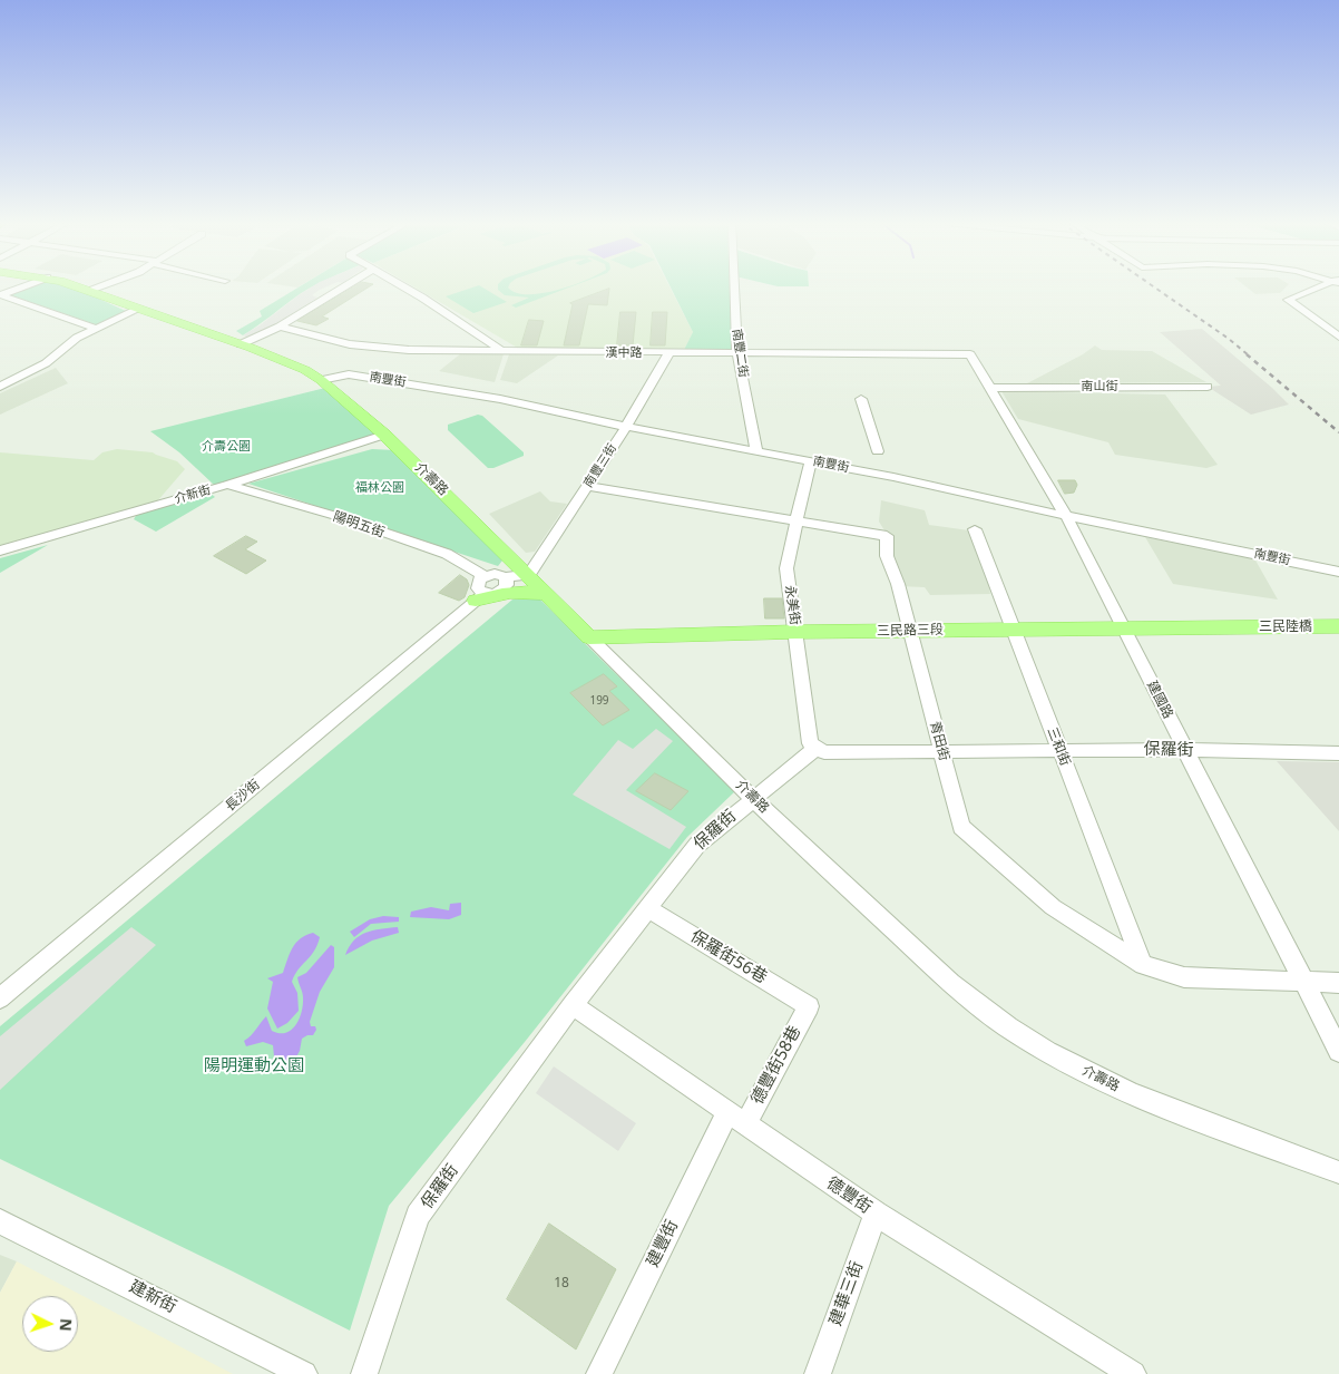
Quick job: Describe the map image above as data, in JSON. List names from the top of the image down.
{
  "streets": {
    "main road": ["介壽路", "三民陸橋", "三民路三段"],
    "street": [
      "漢中路",
      "南豐二街",
      "南豐街",
      "南山街",
      "南豐三街",
      "介新街",
      "陽明五街",
      "永美街",
      "建國路",
      "青田街",
      "三和街",
      "保羅街",
      "長沙街",
      "保羅街56巷",
      "德豐街58巷",
      "德豐街",
      "建豐街",
      "建華三街",
      "建新街"
    ]
  },
  "crossings": [
    ["漢中路", "南豐二街"],
    ["漢中路", "南豐三街"],
    ["漢中路", "建國路"],
    ["南豐二街", "南豐街"],
    ["南豐街", "南豐三街"],
    ["南豐街", "介壽路"],
    ["南豐街", "永美街"],
    ["南豐街", "建國路"],
    ["南山街", "建國路"],
    ["南豐三街", "介壽路"],
    ["南豐三街", "青田街"],
    ["南豐三街", "長沙街"],
    ["介壽路", "介新街"],
    ["介壽路", "三民路三段"],
    ["介壽路", "保羅街"],
    ["介壽路", "長沙街"],
    ["介新街", "陽明五街"],
    ["陽明五街", "長沙街"],
    ["永美街", "三民路三段"],
    ["永美街", "青田街"],
    ["永美街", "保羅街"],
    ["三民陸橋", "三民路三段"],
    ["三民路三段", "建國路"],
    ["三民路三段", "青田街"],
    ["三民路三段", "三和街"],
    ["建國路", "青田街"],
    ["建國路", "保羅街"],
    ["青田街", "三和街"],
    ["青田街", "保羅街"],
    ["三和街", "保羅街"],
    ["保羅街", "保羅街56巷"],
    ["保羅街", "德豐街"],
    ["保羅街56巷", "德豐街58巷"],
    ["德豐街58巷", "德豐街"],
    ["德豐街58巷", "建豐街"],
    ["德豐街", "建豐街"],
    ["德豐街", "建華三街"]
  ],
  "parks": ["介壽公園", "福林公園", "陽明運動公園"],
  "house_numbers": ["199", "18"],
  "north": "right"
}
